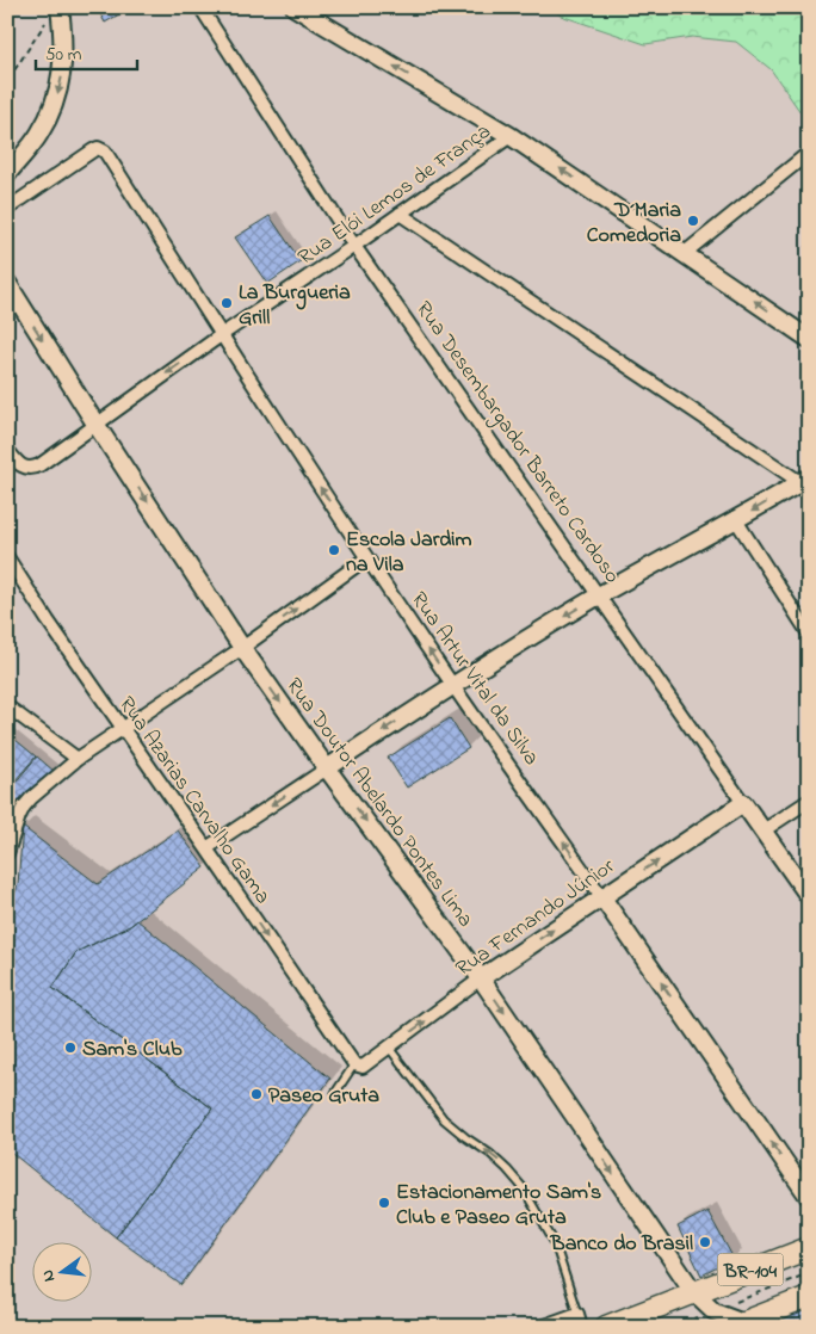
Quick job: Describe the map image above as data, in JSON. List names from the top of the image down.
{
  "streets": {
    "highway": ["BR-104"],
    "main road": [
      "Rua Desembargador Barreto Cardoso",
      "Rua Artur Vital da Silva",
      "Rua Doutor Abelardo Pontes Lima",
      "Rua Fernando Júnior"
    ],
    "street": ["Rua Elói Lemos de França", "Rua Azarias Carvalho Gama"]
  },
  "crossings": [
    ["Rua Elói Lemos de França", "Rua Desembargador Barreto Cardoso"],
    ["Rua Elói Lemos de França", "Rua Artur Vital da Silva"],
    ["Rua Elói Lemos de França", "Rua Doutor Abelardo Pontes Lima"],
    ["Rua Desembargador Barreto Cardoso", "Rua Fernando Júnior"],
    ["Rua Artur Vital da Silva", "Rua Fernando Júnior"],
    ["Rua Azarias Carvalho Gama", "Rua Fernando Júnior"],
    ["Rua Doutor Abelardo Pontes Lima", "Rua Fernando Júnior"],
    ["Rua Doutor Abelardo Pontes Lima", "BR-104"]
  ],
  "one_way": [
    "Rua Artur Vital da Silva",
    "Rua Azarias Carvalho Gama",
    "Rua Doutor Abelardo Pontes Lima",
    "Rua Fernando Júnior"
  ],
  "places": [
    "D´Maria Comedoria",
    "La Burgueria Grill",
    "Escola Jardim na Vila",
    "Sam's Club",
    "Paseo Gruta",
    "Estacionamento Sam's Club e Paseo Gruta",
    "Banco do Brasil"
  ],
  "scale_bar": "50 m",
  "north": "left"
}
